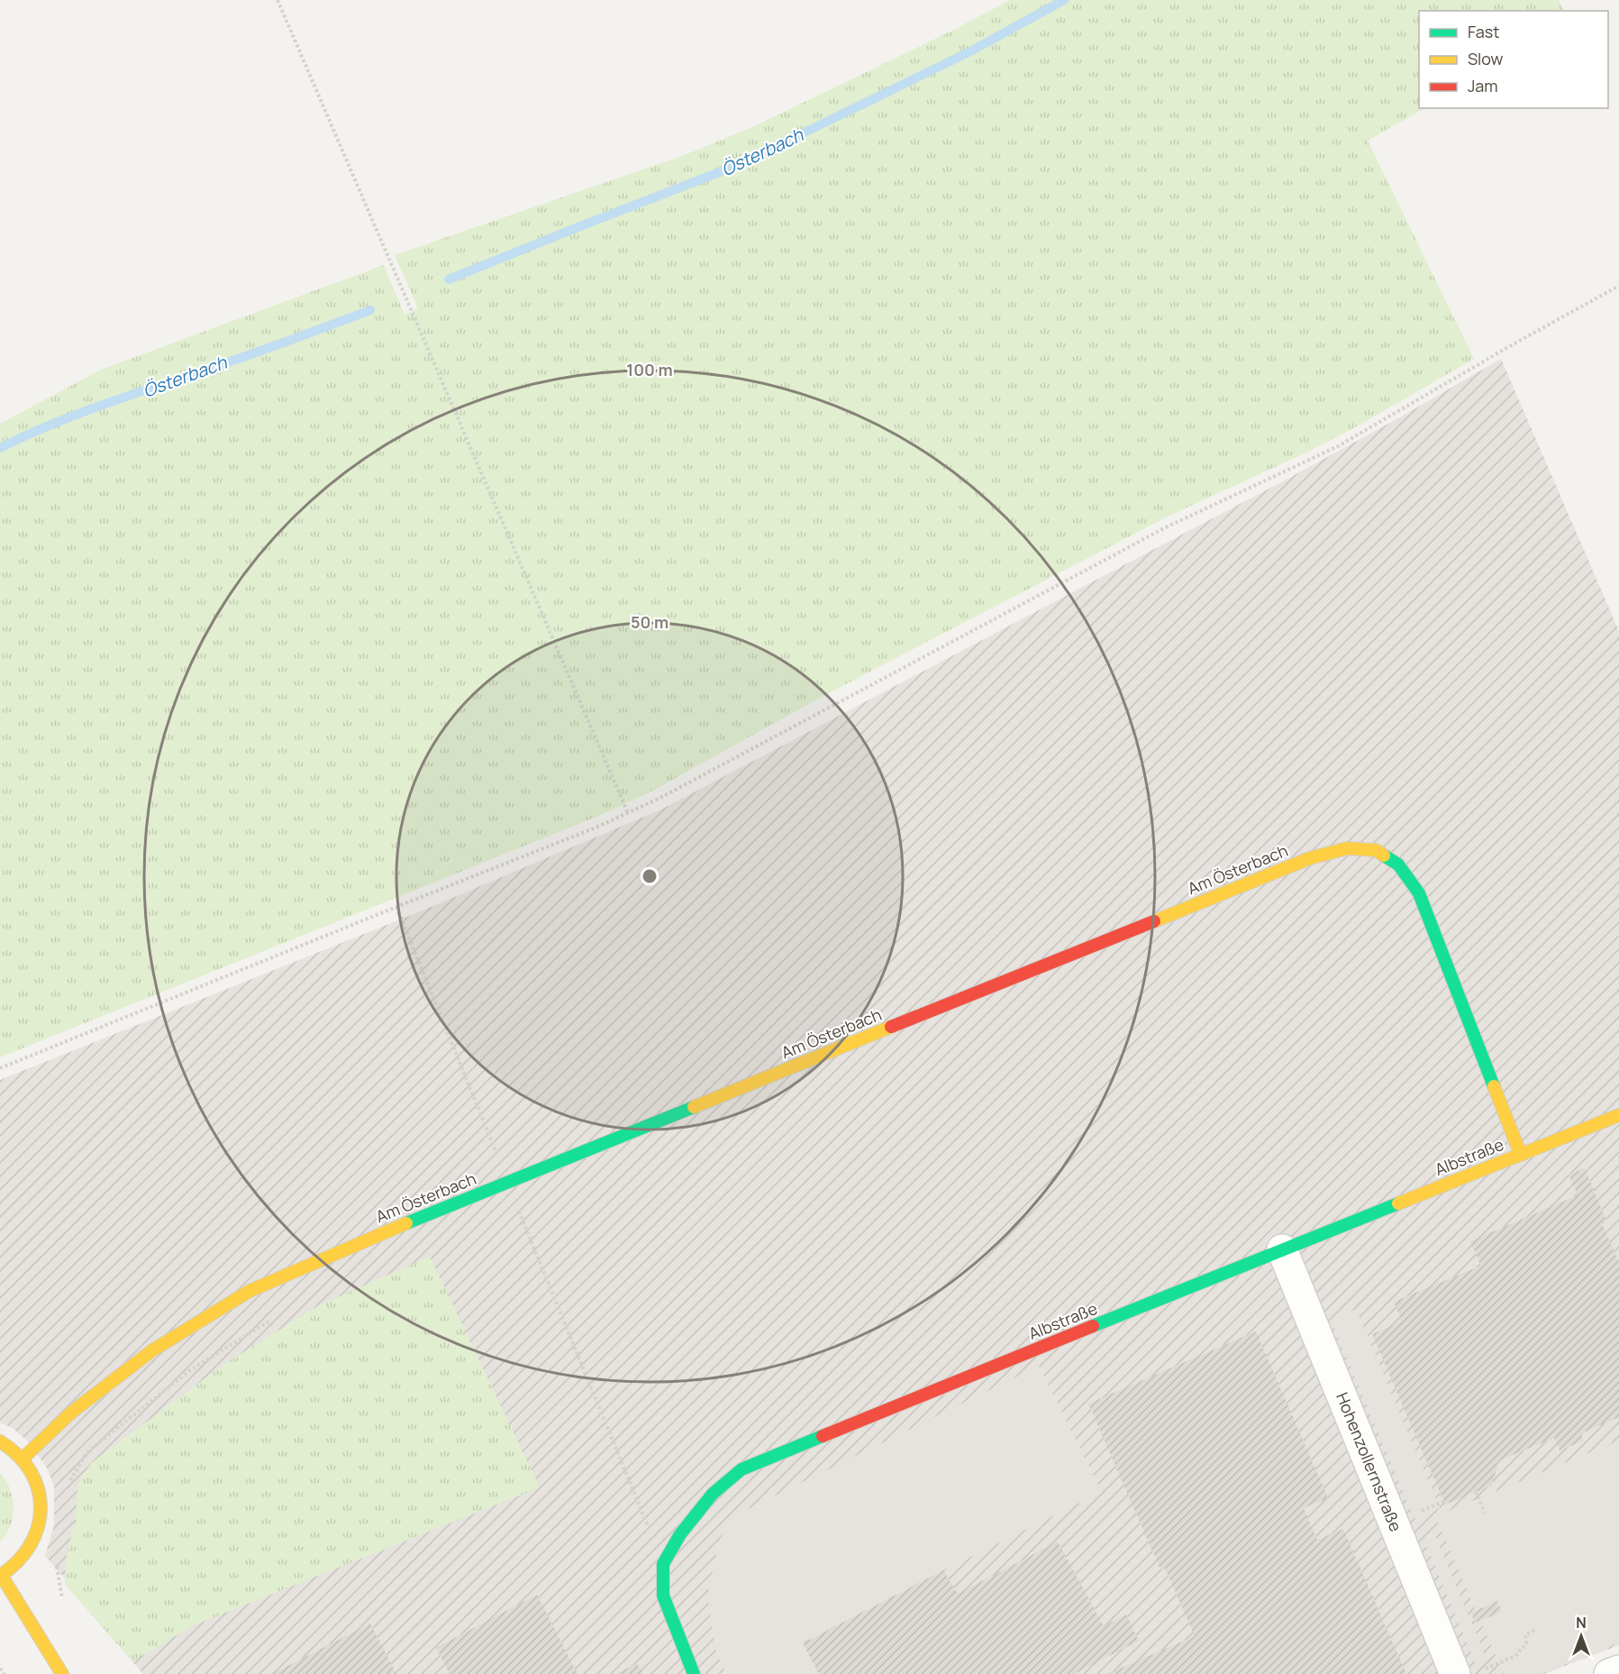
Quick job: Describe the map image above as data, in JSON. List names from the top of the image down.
{
  "streets": {
    "street": ["Am Österbach", "Albstraße", "Hohenzollernstraße"]
  },
  "crossings": [
    ["Am Österbach", "Albstraße"],
    ["Albstraße", "Hohenzollernstraße"]
  ],
  "water": ["Österbach"],
  "legend": ["Fast", "Slow", "Jam"],
  "north": "top",
  "rings": ["100 m", "50 m"]
}
